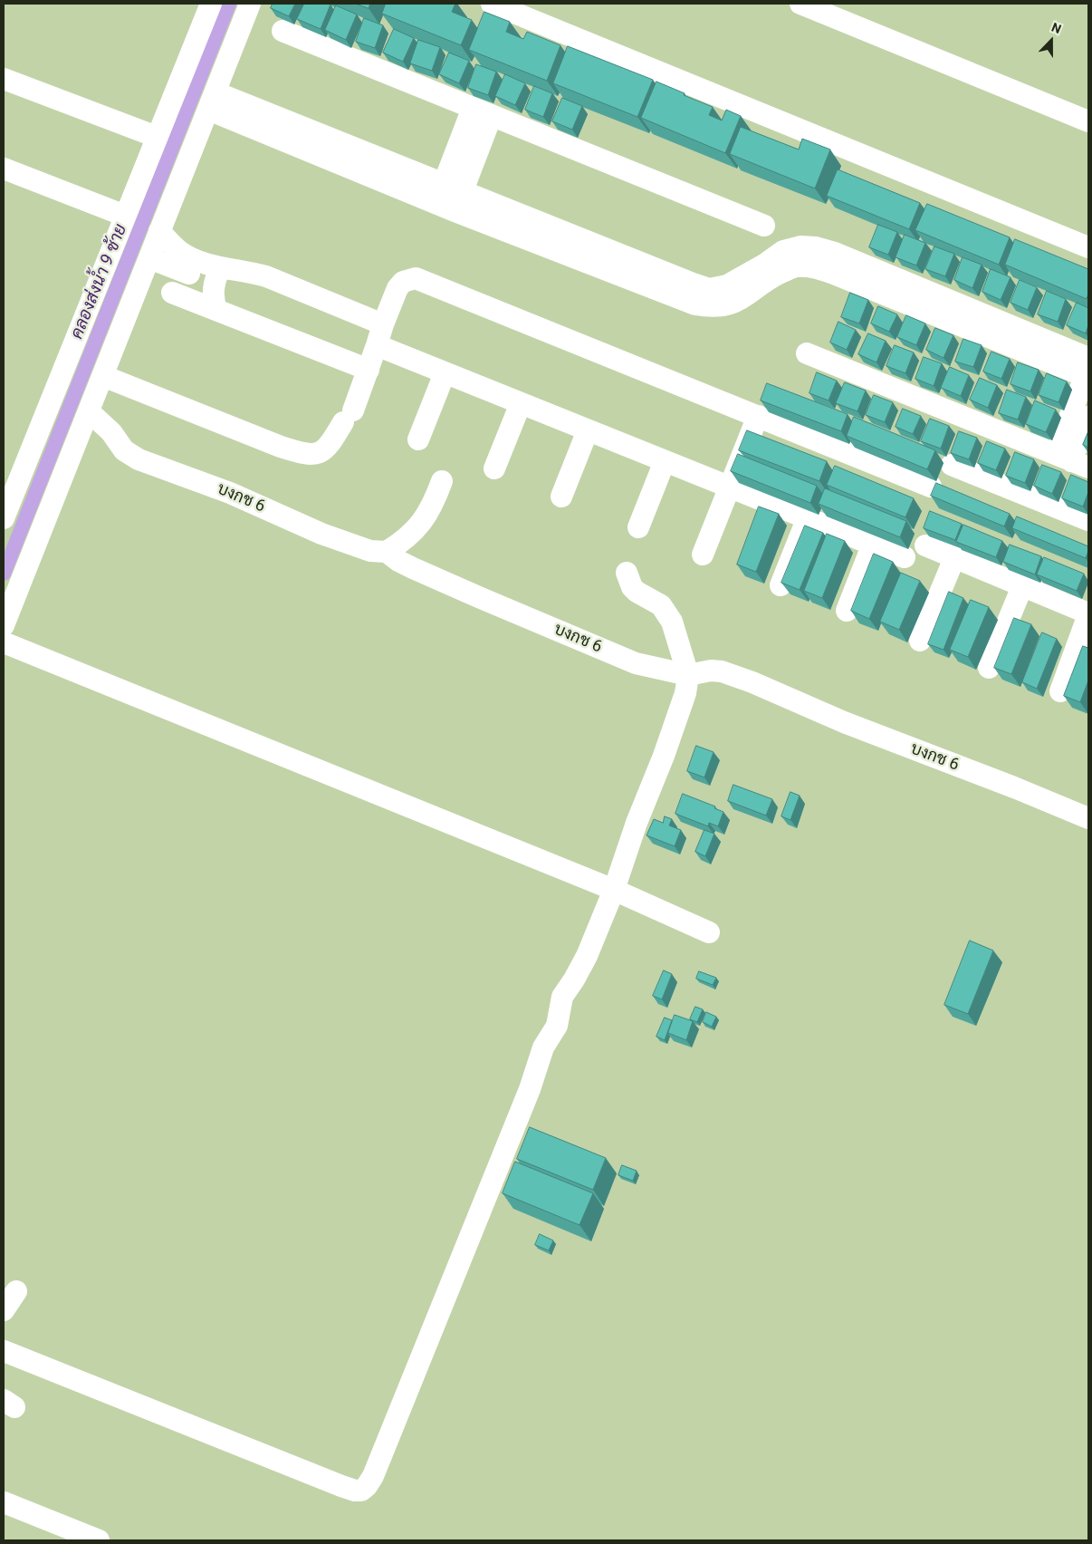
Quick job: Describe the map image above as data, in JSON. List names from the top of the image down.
{
  "streets": {
    "street": ["บงกช 6"]
  },
  "water": ["คลองส่งน้ำ 9 ซ้าย"],
  "north": "top"
}
